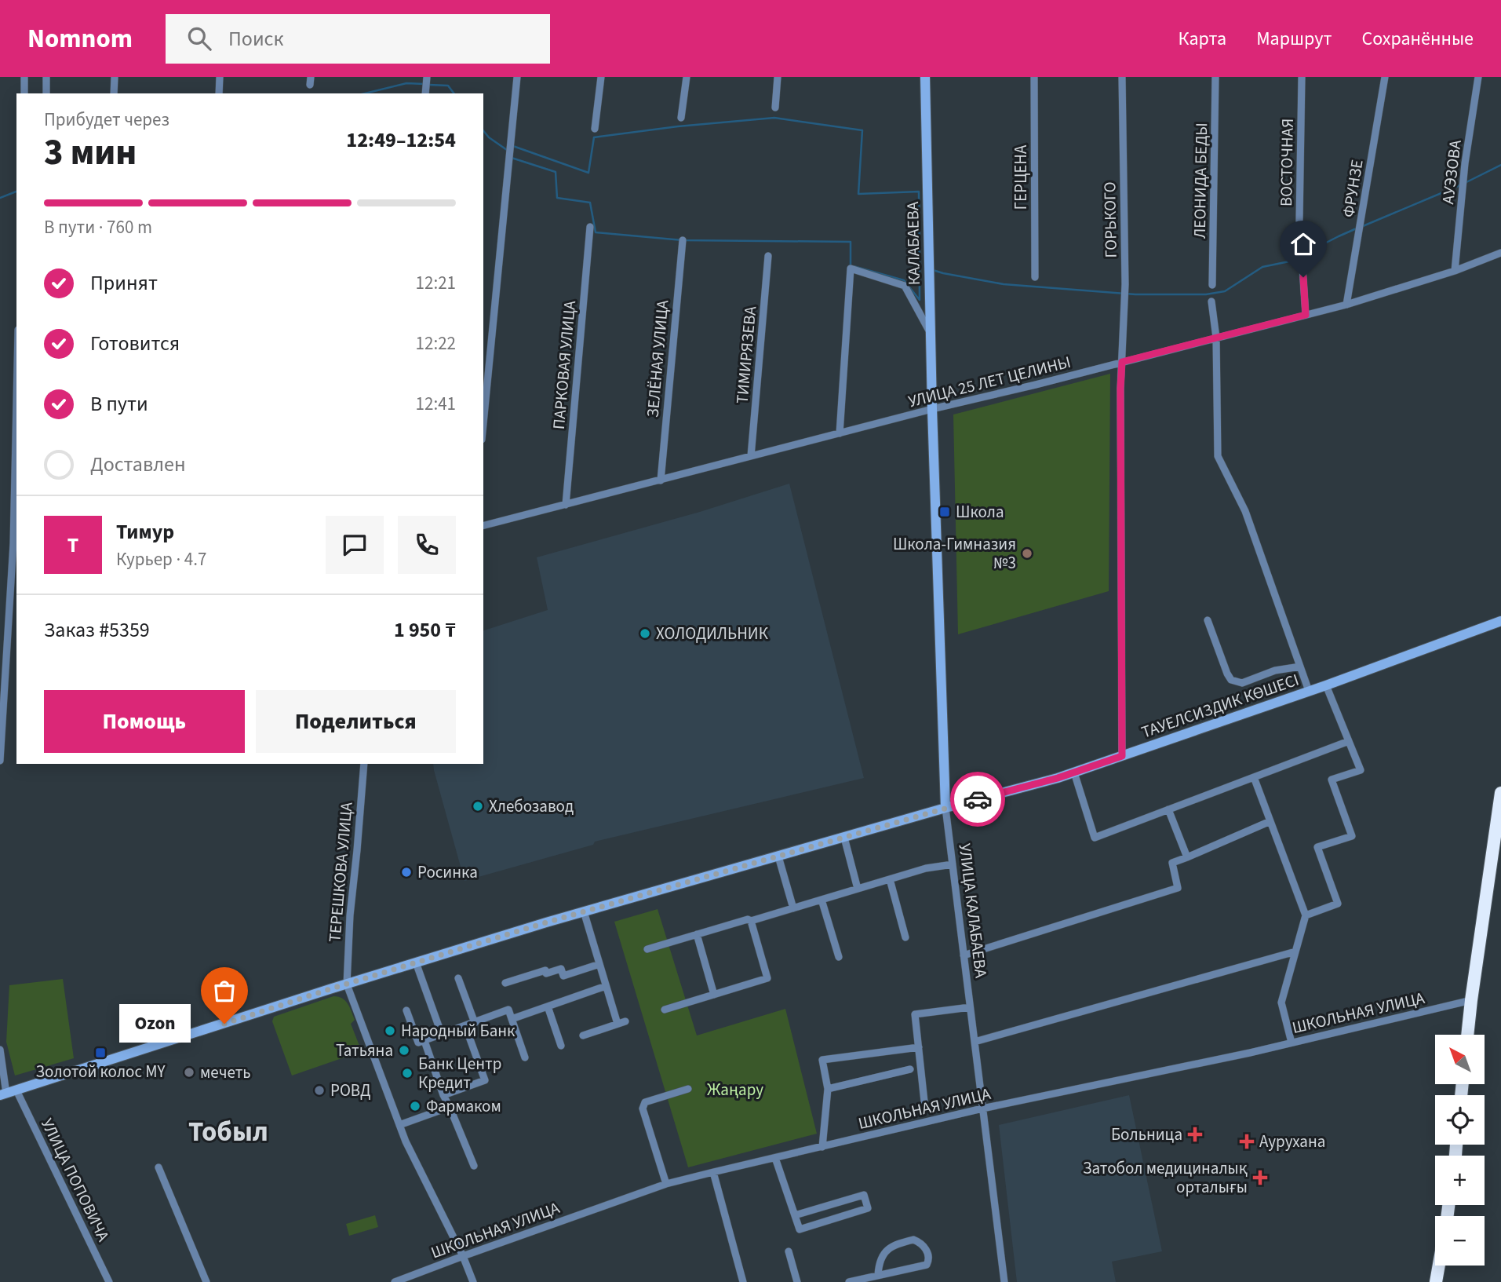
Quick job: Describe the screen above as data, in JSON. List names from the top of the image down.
{
  "streets": {
    "street": [
      "ВОСТОЧНАЯ",
      "АУЭЗОВА",
      "ГЕРЦЕНА",
      "ЛЕОНИДА БЕДЫ",
      "ФРУНЗЕ",
      "ГОРЬКОГО",
      "КАЛАБАЕВА",
      "ТИМИРЯЗЕВА",
      "ЗЕЛЁНАЯ УЛИЦА",
      "ПАРКОВАЯ УЛИЦА",
      "УЛИЦА 25 ЛЕТ ЦЕЛИНЫ",
      "ТАУЕЛСИЗДИК КӨШЕСІ",
      "ТЕРЕШКОВА УЛИЦА",
      "УЛИЦА КАЛАБАЕВА",
      "ШКОЛЬНАЯ УЛИЦА",
      "УЛИЦА ПОПОВИЧА"
    ]
  },
  "crossings": [
    ["ВОСТОЧНАЯ", "УЛИЦА 25 ЛЕТ ЦЕЛИНЫ"],
    ["АУЭЗОВА", "УЛИЦА 25 ЛЕТ ЦЕЛИНЫ"],
    ["ФРУНЗЕ", "УЛИЦА 25 ЛЕТ ЦЕЛИНЫ"],
    ["ГОРЬКОГО", "УЛИЦА 25 ЛЕТ ЦЕЛИНЫ"],
    ["ГОРЬКОГО", "ТАУЕЛСИЗДИК КӨШЕСІ"],
    ["КАЛАБАЕВА", "УЛИЦА 25 ЛЕТ ЦЕЛИНЫ"],
    ["КАЛАБАЕВА", "УЛИЦА КАЛАБАЕВА"],
    ["ТИМИРЯЗЕВА", "УЛИЦА 25 ЛЕТ ЦЕЛИНЫ"],
    ["ЗЕЛЁНАЯ УЛИЦА", "УЛИЦА 25 ЛЕТ ЦЕЛИНЫ"],
    ["ПАРКОВАЯ УЛИЦА", "УЛИЦА 25 ЛЕТ ЦЕЛИНЫ"],
    ["УЛИЦА 25 ЛЕТ ЦЕЛИНЫ", "УЛИЦА КАЛАБАЕВА"],
    ["ТАУЕЛСИЗДИК КӨШЕСІ", "ТЕРЕШКОВА УЛИЦА"],
    ["ТАУЕЛСИЗДИК КӨШЕСІ", "УЛИЦА КАЛАБАЕВА"],
    ["ТАУЕЛСИЗДИК КӨШЕСІ", "УЛИЦА ПОПОВИЧА"],
    ["УЛИЦА КАЛАБАЕВА", "ШКОЛЬНАЯ УЛИЦА"]
  ],
  "districts": ["Тобыл"],
  "parks": ["Жаңару"],
  "places": {
    "transit": ["Школа", "Золотой колос МҮ"],
    "other": [
      "Школа-Гимназия №3",
      "ХОЛОДИЛЬНИК",
      "Хлебозавод",
      "Росинка",
      "Ozon",
      "Народный Банк",
      "Татьяна",
      "мечеть",
      "Банк Центр Кредит",
      "РОВД",
      "Фармаком"
    ],
    "health": ["Больница", "Аурухана", "Затобол медициналық орталығы"]
  },
  "north": "top left",
  "page": {
    "header": "Nomnom",
    "search": "Поиск",
    "nav": ["Карта", "Маршрут", "Сохранённые"],
    "heading": ["3 мин", "Прибудет через", "12:49–12:54"],
    "panel": [
      "Тимур",
      "Курьер · 4.7",
      "Заказ #5359",
      "1 950 ₸"
    ],
    "bar": "В пути · 760 m",
    "list": [
      ["Принят", "12:21"],
      ["Готовится", "12:22"],
      ["В пути", "12:41"],
      "Доставлен"
    ],
    "round": "Т",
    "buttons": ["Помощь", "Поделиться"],
    "bubble": "Ozon",
    "map_buttons": ["+", "−"]
  }
}
